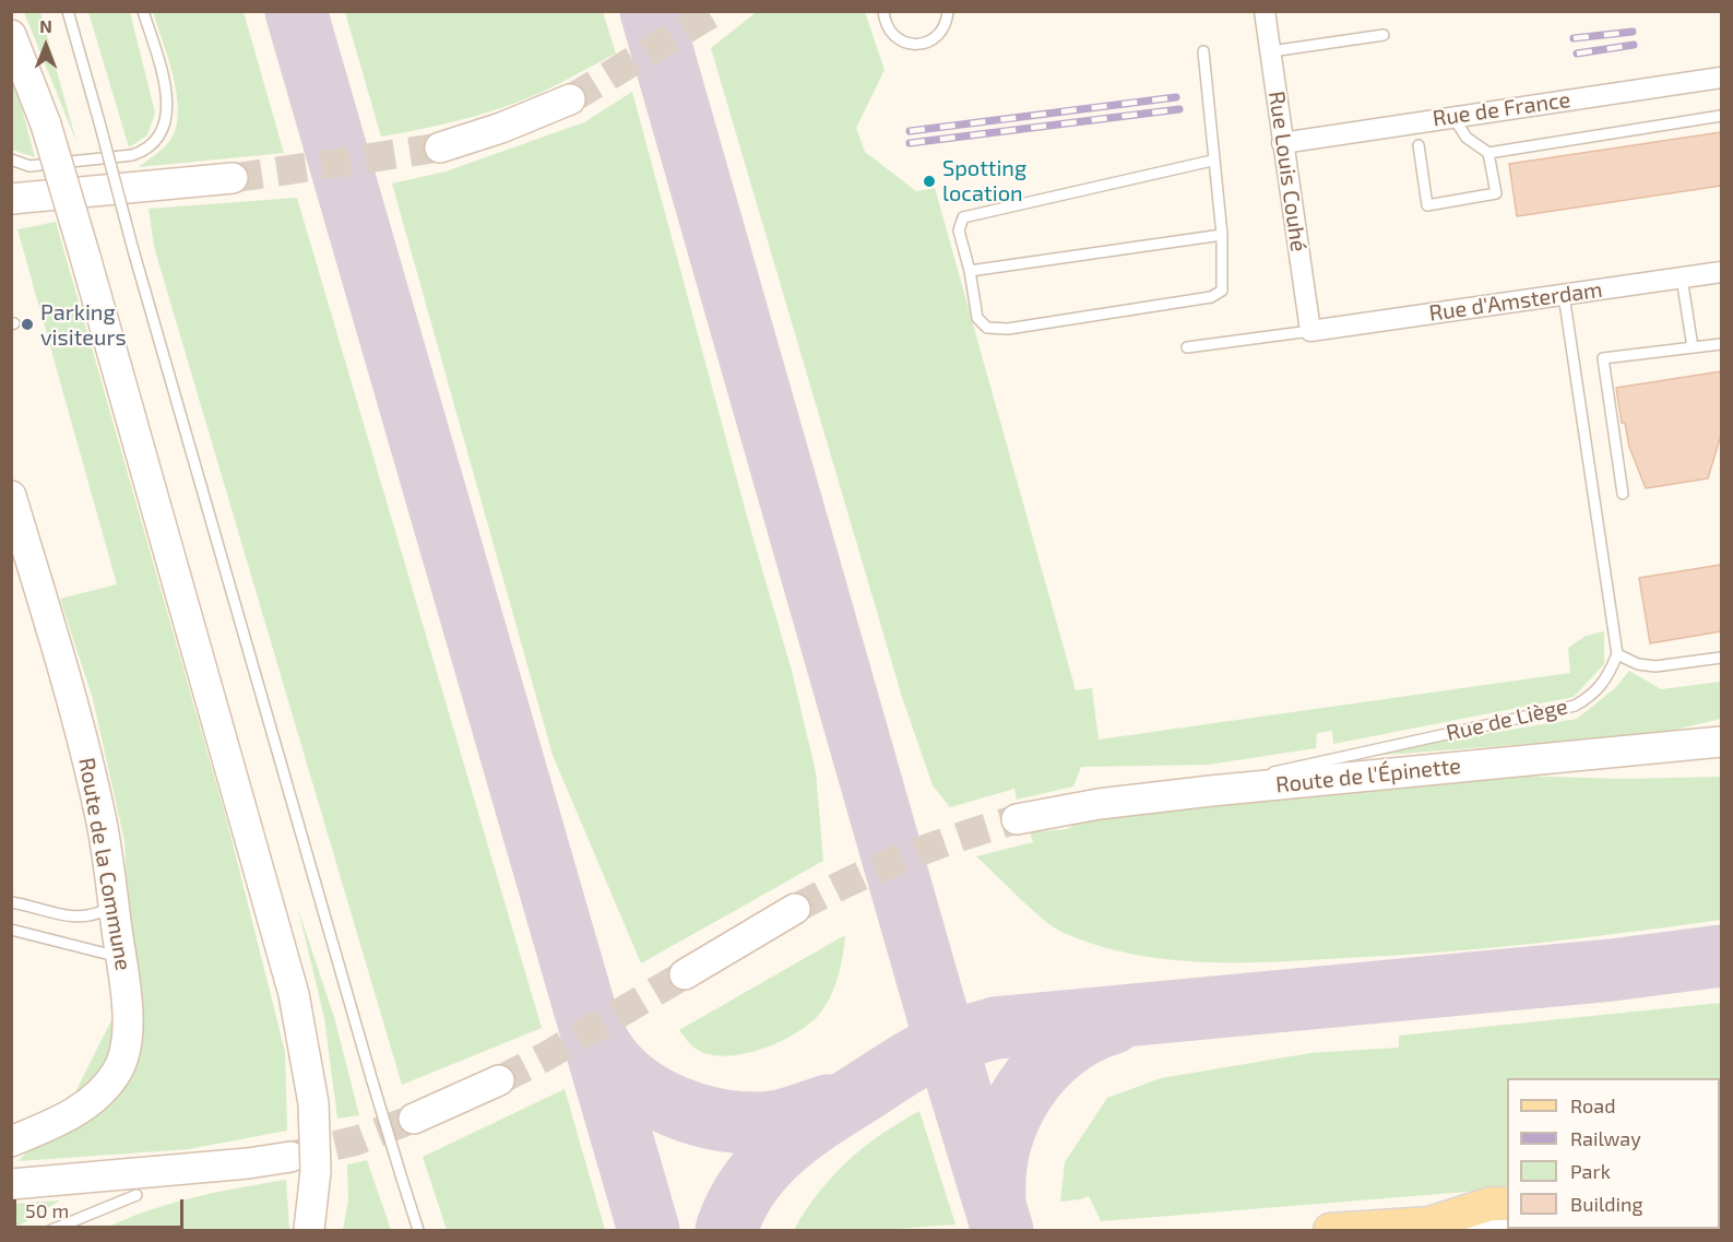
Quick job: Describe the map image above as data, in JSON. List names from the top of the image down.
{
  "streets": {
    "main road": ["Route de l'Épinette", "Route de la Commune"],
    "street": ["Rue de France", "Rue Louis Couhé", "Rue d'Amsterdam"],
    "lane": ["Rue de Liège"]
  },
  "crossings": [
    ["Rue de France", "Rue Louis Couhé"],
    ["Rue Louis Couhé", "Rue d'Amsterdam"],
    ["Rue de Liège", "Route de l'Épinette"]
  ],
  "places": ["Spotting location", "Parking visiteurs"],
  "legend": [
    "Road",
    "Railway",
    "Park",
    "Building"
  ],
  "scale_bar": "50 m",
  "north": "top"
}
